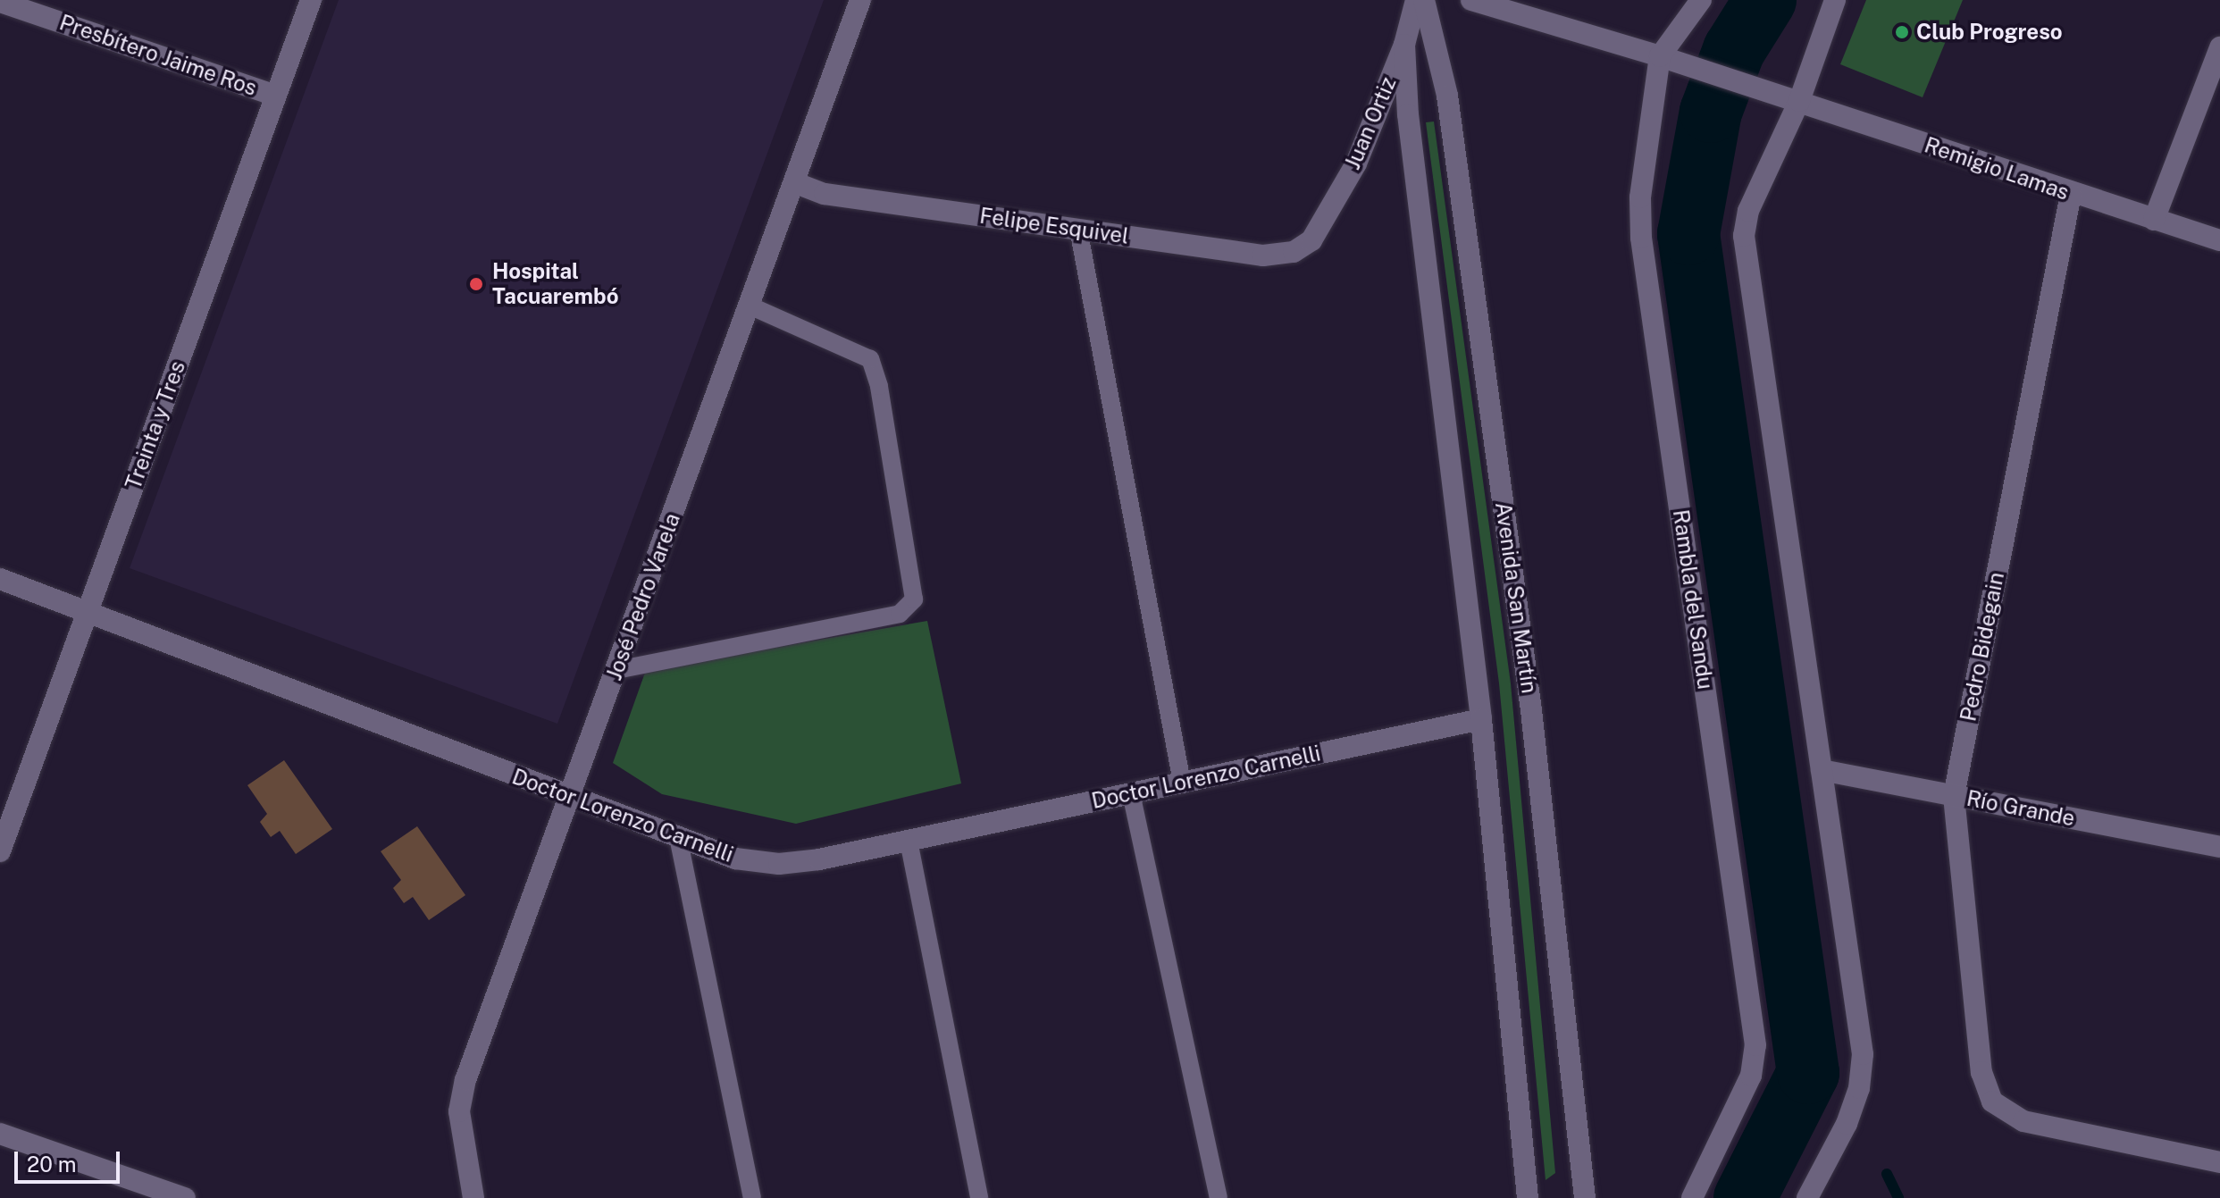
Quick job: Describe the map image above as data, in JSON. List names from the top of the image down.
{
  "streets": {
    "street": [
      "Presbítero Jaime Ros",
      "Juan Ortiz",
      "Remigio Lamas",
      "Felipe Esquivel",
      "Treinta y Tres",
      "José Pedro Varela",
      "Avenida San Martín",
      "Rambla del Sandu",
      "Pedro Bidegain",
      "Doctor Lorenzo Carnelli",
      "Río Grande"
    ]
  },
  "crossings": [
    ["Presbítero Jaime Ros", "Treinta y Tres"],
    ["Juan Ortiz", "Felipe Esquivel"],
    ["Remigio Lamas", "Rambla del Sandu"],
    ["Remigio Lamas", "Pedro Bidegain"],
    ["Felipe Esquivel", "José Pedro Varela"],
    ["Treinta y Tres", "Doctor Lorenzo Carnelli"],
    ["José Pedro Varela", "Doctor Lorenzo Carnelli"],
    ["Pedro Bidegain", "Río Grande"]
  ],
  "places": ["Club Progreso", "Hospital Tacuarembó"],
  "scale_bar": "20 m"
}
